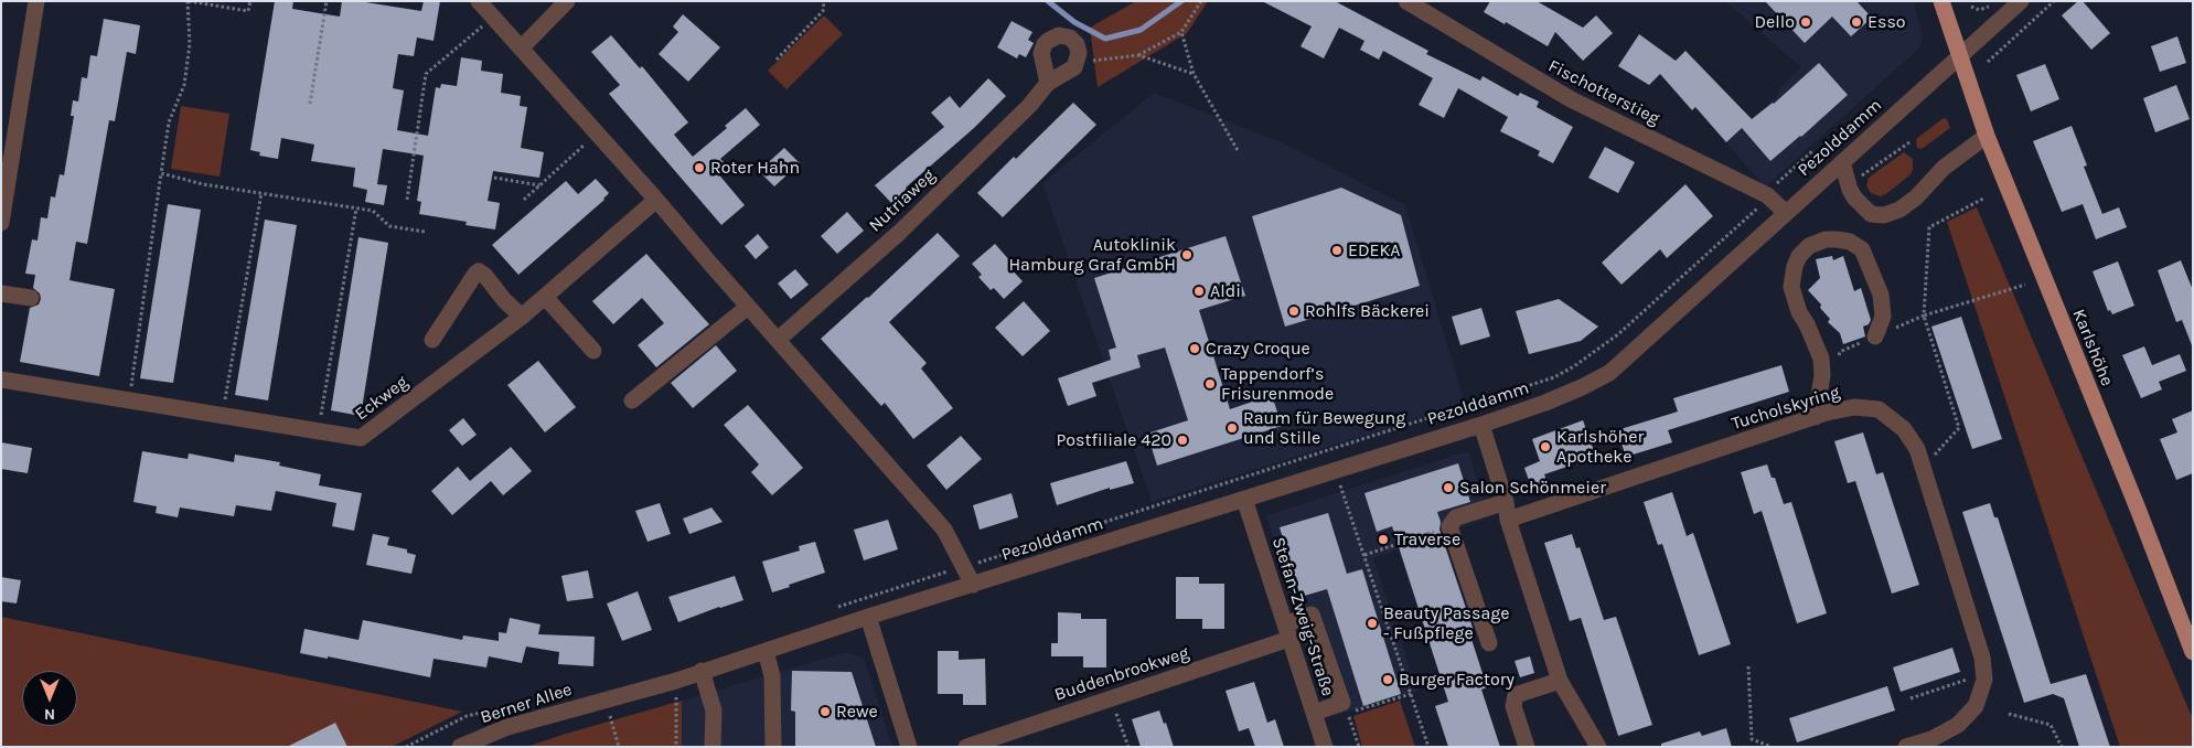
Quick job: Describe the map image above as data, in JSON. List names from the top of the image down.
{
  "streets": {
    "main road": ["Karlshöhe"],
    "street": [
      "Fischotterstieg",
      "Pezolddamm",
      "Nutriaweg",
      "Eckweg",
      "Tucholskyring",
      "Stefan-Zweig-Straße",
      "Buddenbrookweg",
      "Berner Allee"
    ]
  },
  "crossings": [
    ["Fischotterstieg", "Pezolddamm"],
    ["Pezolddamm", "Karlshöhe"],
    ["Pezolddamm", "Stefan-Zweig-Straße"],
    ["Pezolddamm", "Berner Allee"],
    ["Stefan-Zweig-Straße", "Buddenbrookweg"]
  ],
  "places": [
    "Dello",
    "Esso",
    "Roter Hahn",
    "EDEKA",
    "Autoklinik Hamburg Graf GmbH",
    "Aldi",
    "Rohlfs Bäckerei",
    "Crazy Croque",
    "Tappendorf’s Frisurenmode",
    "Raum für Bewegung und Stille",
    "Postfiliale 420",
    "Karlshöher Apotheke",
    "Salon Schönmeier",
    "Traverse",
    "Beauty Passage - Fußpflege",
    "Burger Factory",
    "Rewe"
  ],
  "north": "bottom"
}
